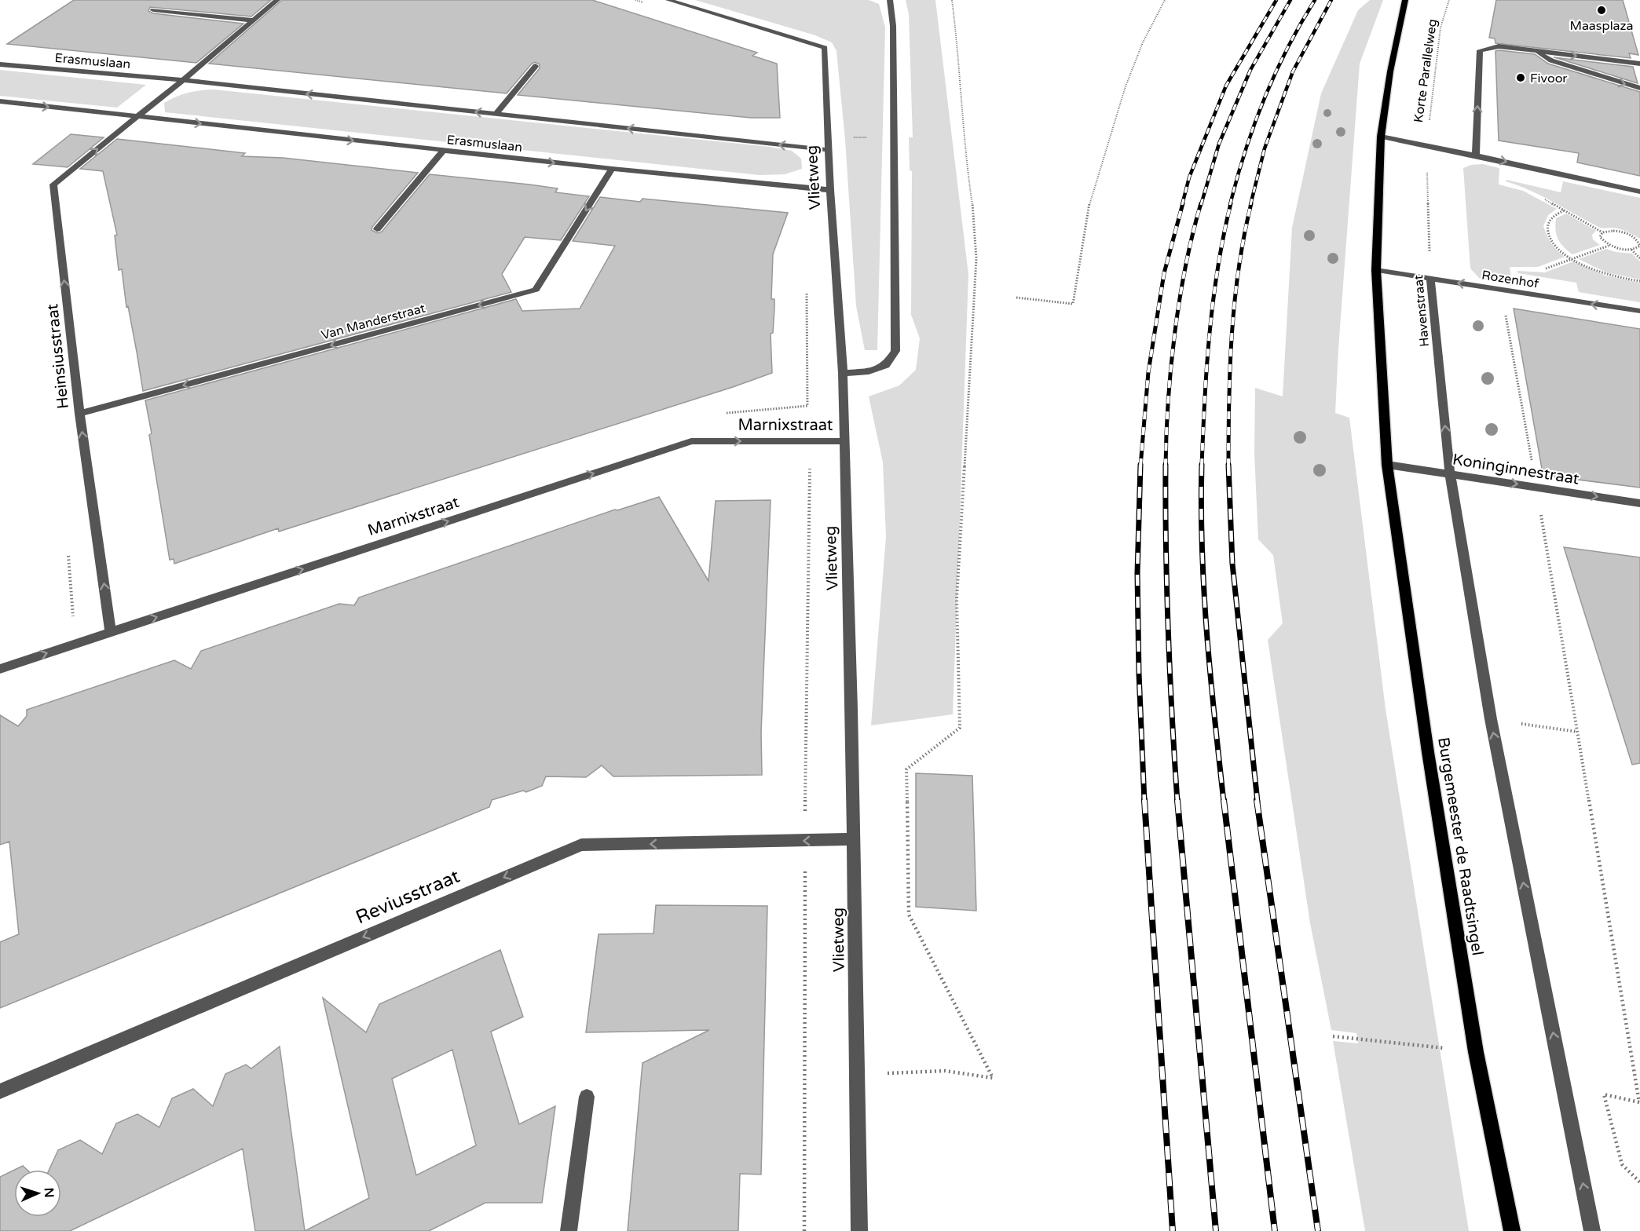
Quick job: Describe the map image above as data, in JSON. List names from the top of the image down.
{
  "streets": {
    "main road": ["Burgemeester de Raadtsingel"],
    "street": [
      "Erasmuslaan",
      "Vlietweg",
      "Rozenhof",
      "Havenstraat",
      "Van Manderstraat",
      "Heinsiusstraat",
      "Marnixstraat",
      "Koninginnestraat",
      "Reviusstraat"
    ],
    "path": ["Korte Parallelweg"]
  },
  "crossings": [
    ["Erasmuslaan", "Vlietweg"],
    ["Erasmuslaan", "Van Manderstraat"],
    ["Erasmuslaan", "Heinsiusstraat"],
    ["Korte Parallelweg", "Havenstraat"],
    ["Vlietweg", "Marnixstraat"],
    ["Vlietweg", "Reviusstraat"],
    ["Rozenhof", "Havenstraat"],
    ["Havenstraat", "Koninginnestraat"],
    ["Van Manderstraat", "Heinsiusstraat"],
    ["Heinsiusstraat", "Marnixstraat"],
    ["Koninginnestraat", "Burgemeester de Raadtsingel"]
  ],
  "one_way": [
    "Rozenhof",
    "Van Manderstraat",
    "Heinsiusstraat",
    "Marnixstraat",
    "Koninginnestraat",
    "Reviusstraat"
  ],
  "places": ["Maasplaza", "Fivoor"],
  "north": "right"
}
